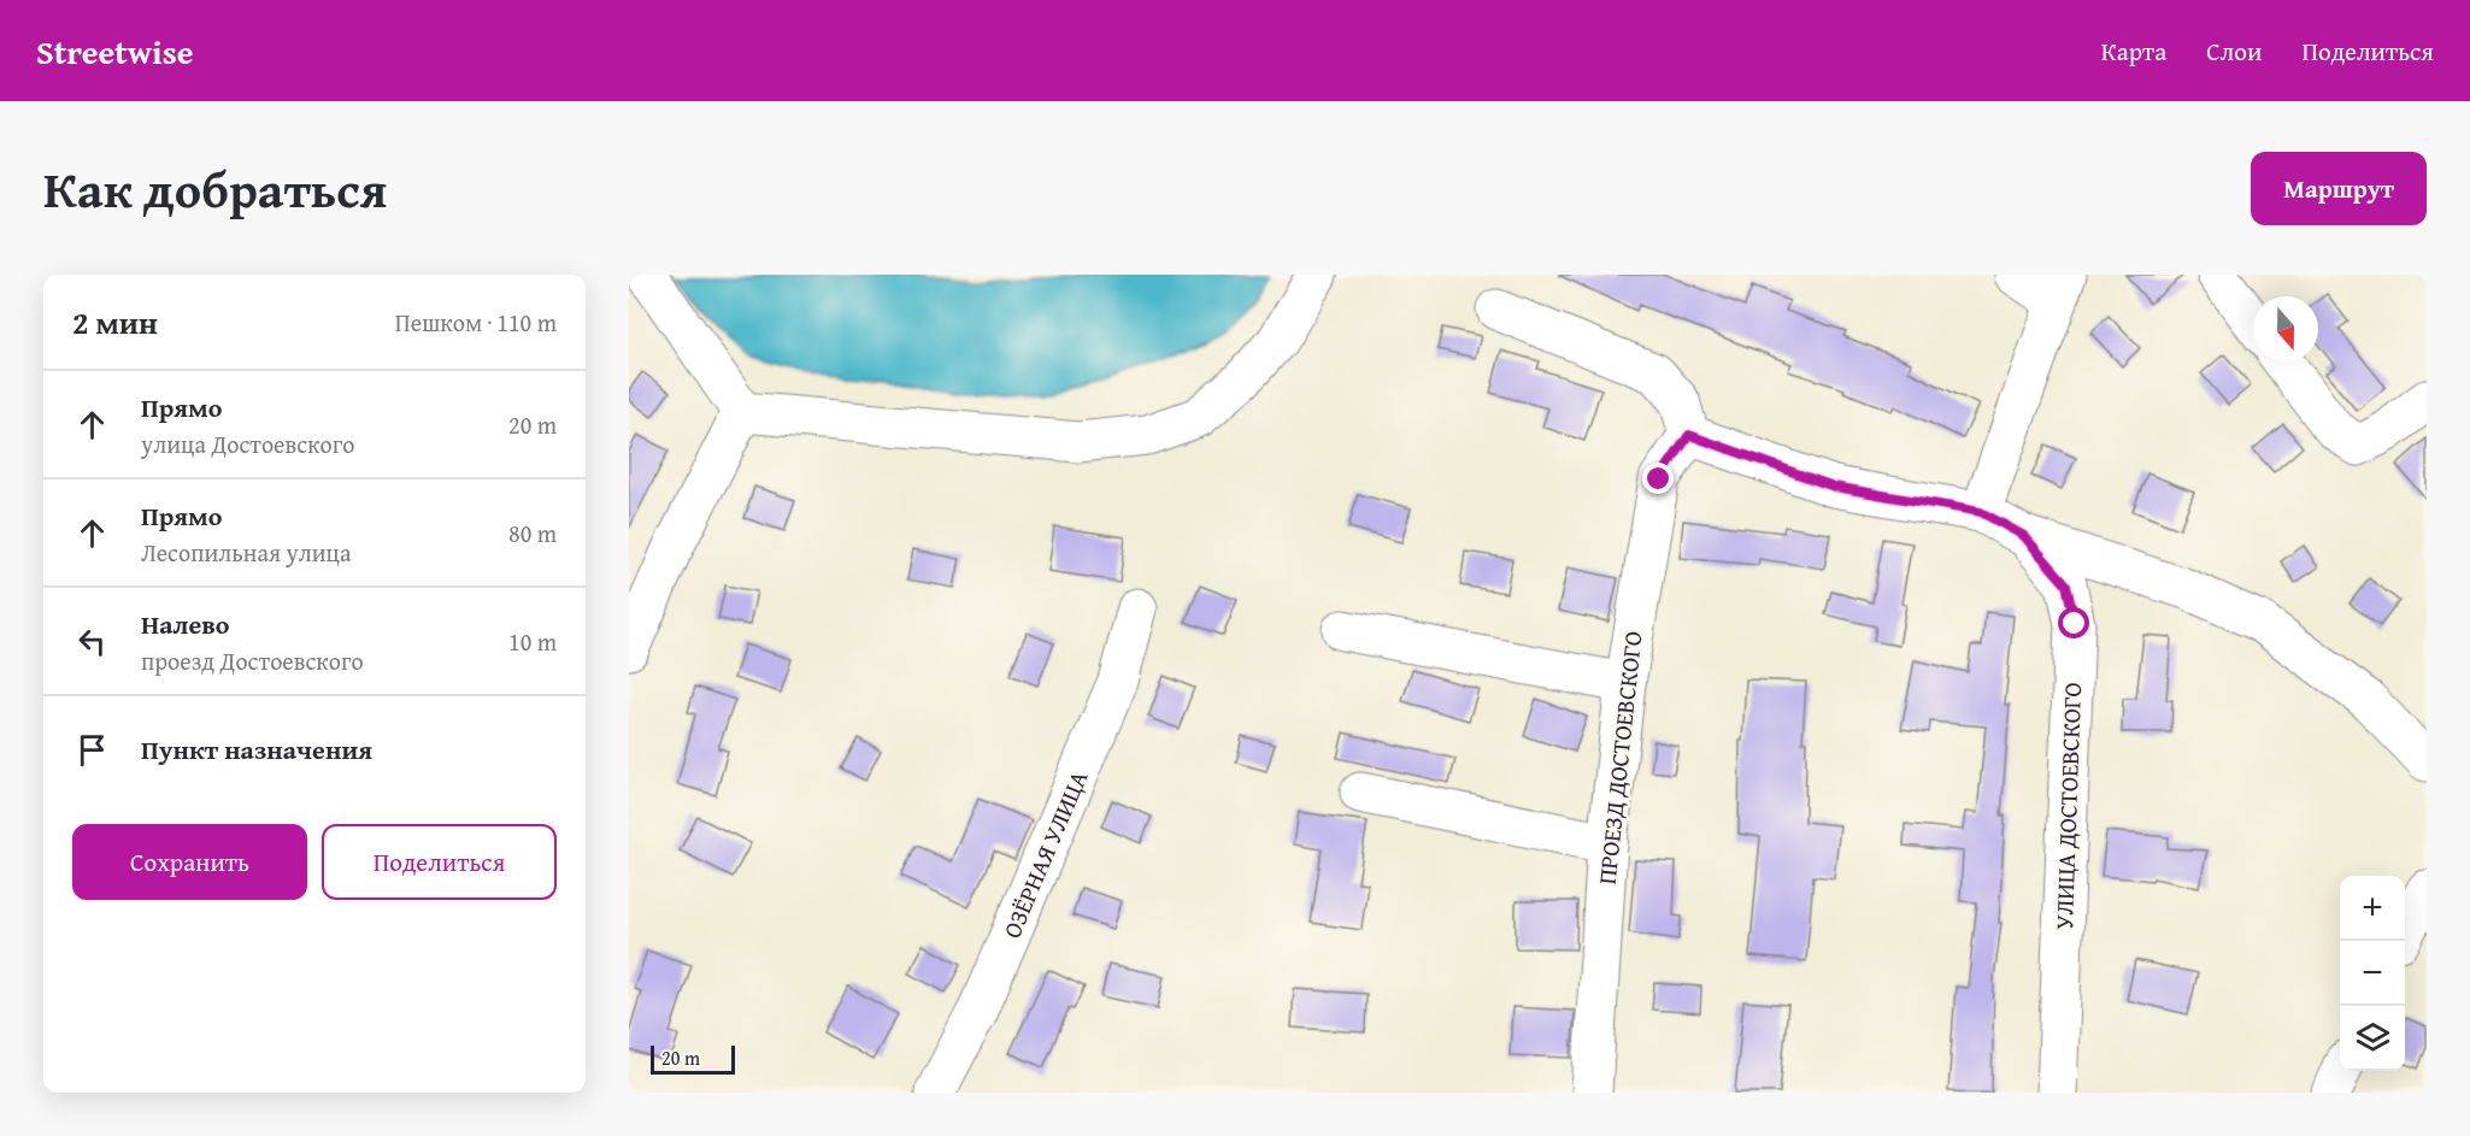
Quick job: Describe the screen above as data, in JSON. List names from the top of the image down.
{
  "streets": {
    "street": ["ПРОЕЗД ДОСТОЕВСКОГО", "УЛИЦА ДОСТОЕВСКОГО", "ОЗЁРНАЯ УЛИЦА"]
  },
  "scale_bar": "20 m",
  "north": "bottom",
  "page": {
    "header": "Streetwise",
    "nav": ["Карта", "Слои", "Поделиться"],
    "title": "Как добраться",
    "buttons": [
      "Маршрут",
      ["Сохранить", "Поделиться"]
    ],
    "heading": ["2 мин", "Пешком · 110 m"],
    "list": [
      ["Прямо", "улица Достоевского", "20 m"],
      ["Прямо", "Лесопильная улица", "80 m"],
      ["Налево", "проезд Достоевского", "10 m"],
      "Пункт назначения"
    ],
    "map_buttons": ["+", "−"],
    "scale": "20 m"
  }
}
